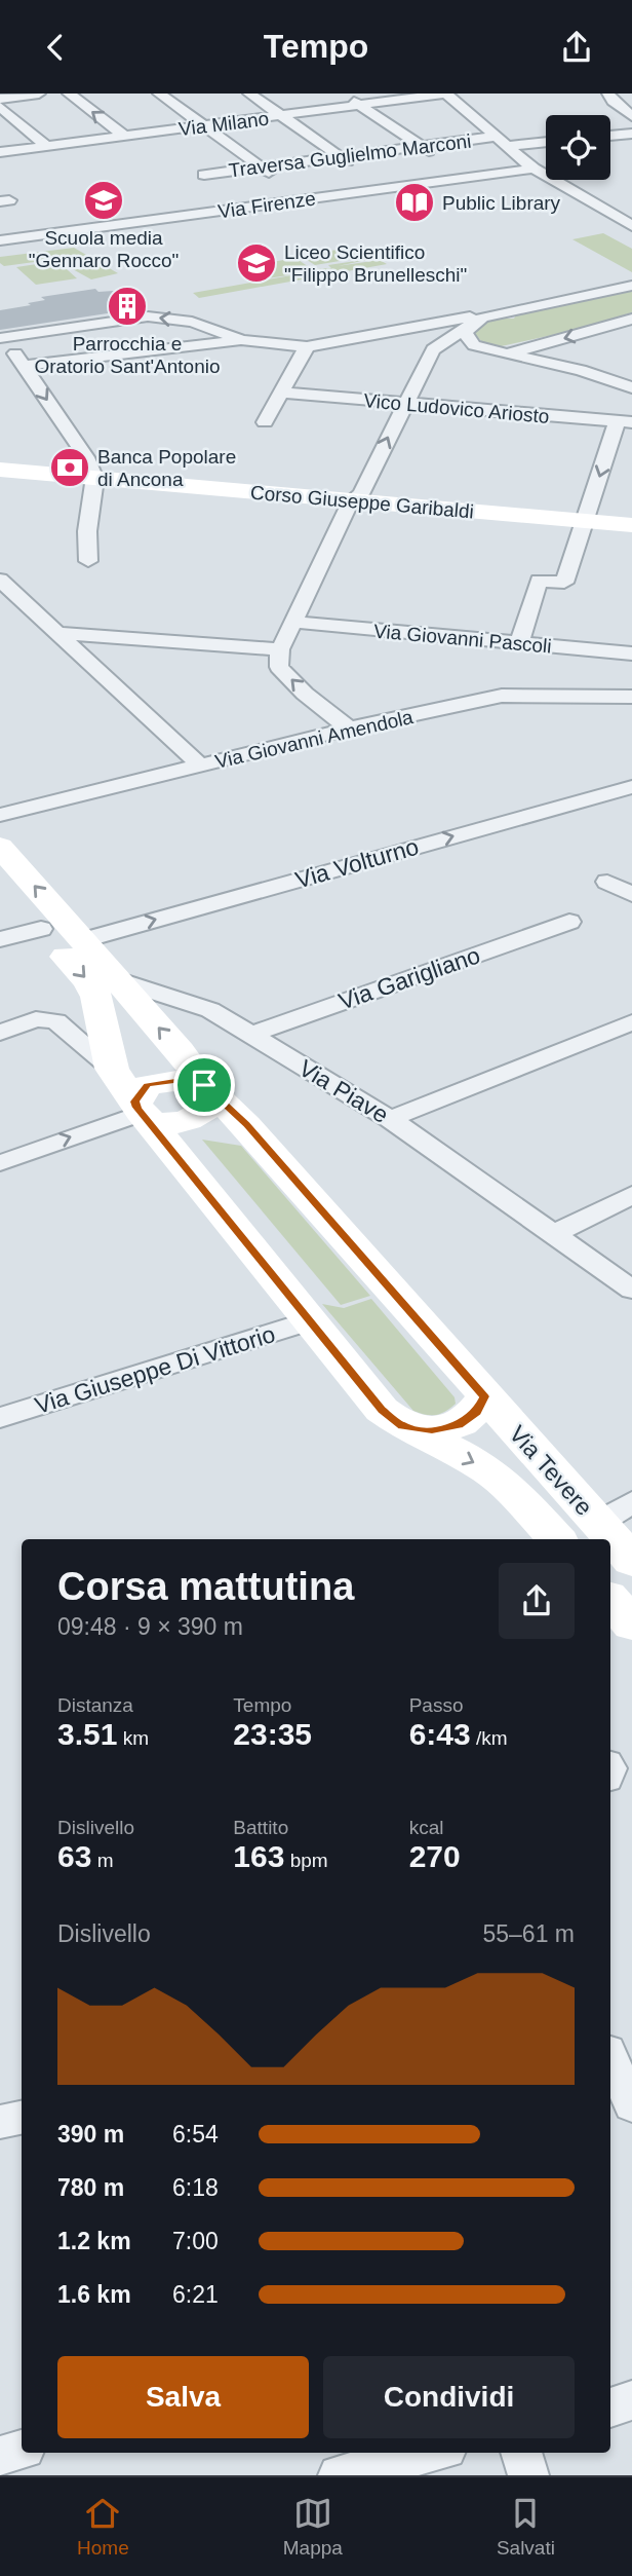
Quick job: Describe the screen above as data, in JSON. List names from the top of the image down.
{
  "streets": {
    "street": [
      "Via Milano",
      "Traversa Guglielmo Marconi",
      "Via Firenze",
      "Vico Ludovico Ariosto",
      "Corso Giuseppe Garibaldi",
      "Via Giovanni Pascoli",
      "Via Giovanni Amendola",
      "Via Volturno",
      "Via Garigliano",
      "Via Piave",
      "Via Giuseppe Di Vittorio",
      "Via Tevere"
    ]
  },
  "crossings": [
    ["Via Volturno", "Via Tevere"],
    ["Via Garigliano", "Via Piave"],
    ["Via Piave", "Via Tevere"]
  ],
  "places": {
    "school or university": ["Scuola media \"Gennaro Rocco\"", "Liceo Scientifico \"Filippo Brunelleschi\""],
    "library": ["Public Library"],
    "building": ["Parrocchia e Oratorio Sant'Antonio"],
    "bank": ["Banca Popolare di Ancona"]
  },
  "page": {
    "header": "Tempo",
    "heading": ["Corsa mattutina", "09:48 · 9 × 390 m"],
    "stats": [
      ["Distanza", "3.51 km"],
      ["Tempo", "23:35"],
      ["Passo", "6:43 /km"],
      ["Dislivello", "63 m"],
      ["Battito", "163 bpm"],
      ["kcal", "270"]
    ],
    "chart": ["Dislivello", "55–61 m"],
    "list": [
      {
        "name": "390 m",
        "note": "6:54"
      },
      {
        "name": "780 m",
        "note": "6:18"
      },
      {
        "name": "1.2 km",
        "note": "7:00"
      },
      {
        "name": "1.6 km",
        "note": "6:21"
      }
    ],
    "buttons": ["Salva", "Condividi"],
    "tabs": ["Home", "Mappa", "Salvati"]
  }
}
